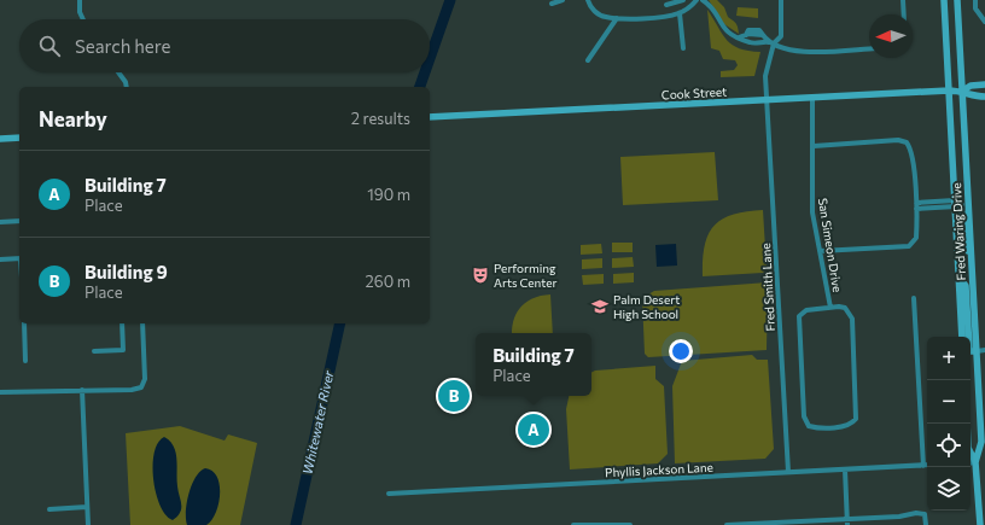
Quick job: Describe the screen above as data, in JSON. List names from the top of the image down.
{
  "streets": {
    "main road": ["Cook Street", "Fred Waring Drive"],
    "street": ["San Simeon Drive", "Fred Smith Lane", "Phyllis Jackson Lane"]
  },
  "crossings": [
    ["Cook Street", "Fred Waring Drive"],
    ["Cook Street", "San Simeon Drive"],
    ["Cook Street", "Fred Smith Lane"],
    ["Fred Smith Lane", "Phyllis Jackson Lane"]
  ],
  "water": ["Whitewater River"],
  "places": {
    "theatre": ["Performing Arts Center"],
    "school or university": ["Palm Desert High School"]
  },
  "north": "left",
  "page": {
    "search": "Search here",
    "heading": ["Nearby", "2 results"],
    "list": [
      {
        "mark": "A",
        "name": "Building 7",
        "note": "Place",
        "value": "190 m"
      },
      {
        "mark": "B",
        "name": "Building 9",
        "note": "Place",
        "value": "260 m"
      }
    ],
    "popup": ["Building 7", "Place"],
    "map_buttons": ["+", "−"],
    "pins": ["B", "A"]
  }
}
